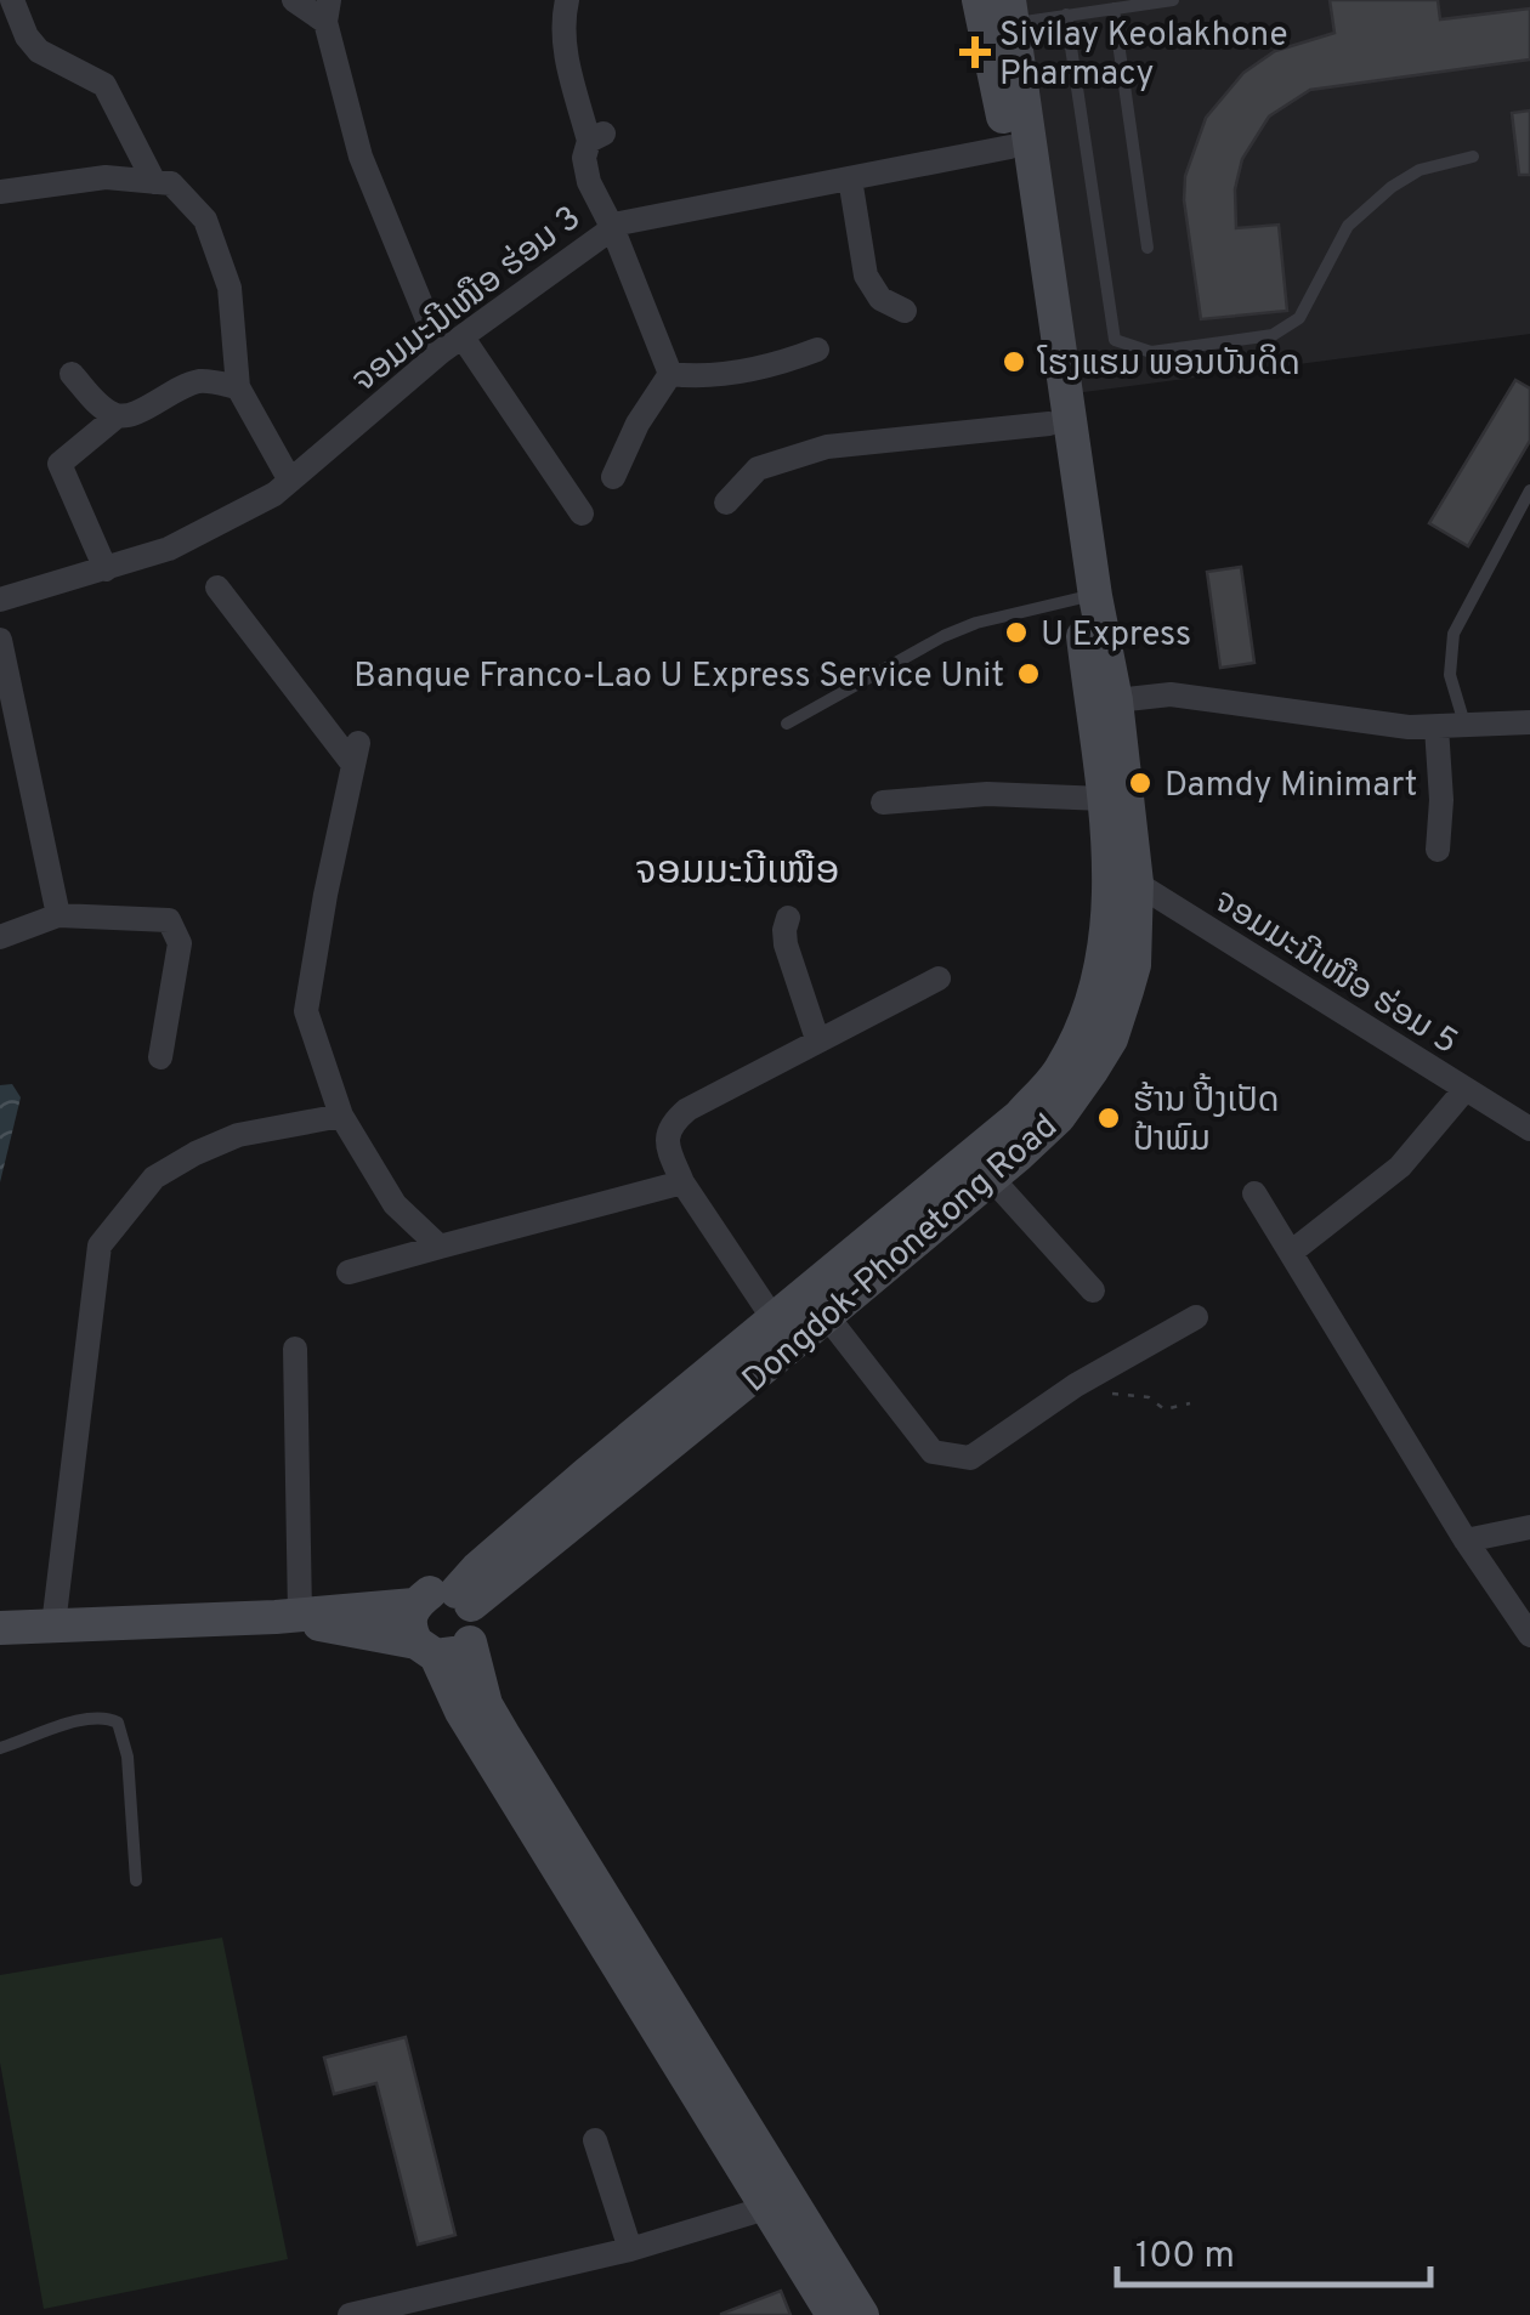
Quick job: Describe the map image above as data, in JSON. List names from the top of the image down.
{
  "streets": {
    "main road": ["Dongdok-Phonetong Road"],
    "street": ["ຈອມມະນີເໜືອ ຮ່ອມ 3", "ຈອມມະນີເໜືອ ຮ່ອມ 5"]
  },
  "crossings": [
    ["ຈອມມະນີເໜືອ ຮ່ອມ 3", "Dongdok-Phonetong Road"],
    ["ຈອມມະນີເໜືອ ຮ່ອມ 5", "Dongdok-Phonetong Road"]
  ],
  "districts": ["ຈອມມະນີເໜືອ"],
  "places": {
    "health": ["Sivilay Keolakhone Pharmacy"],
    "other": [
      "ໂຮງແຮມ ພອນບັນດິດ",
      "U Express",
      "Banque Franco-Lao U Express Service Unit",
      "Damdy Minimart",
      "ຮ້ານ ປີ້ງເປັດ ປ້າພົມ"
    ]
  },
  "scale_bar": "100 m"
}
